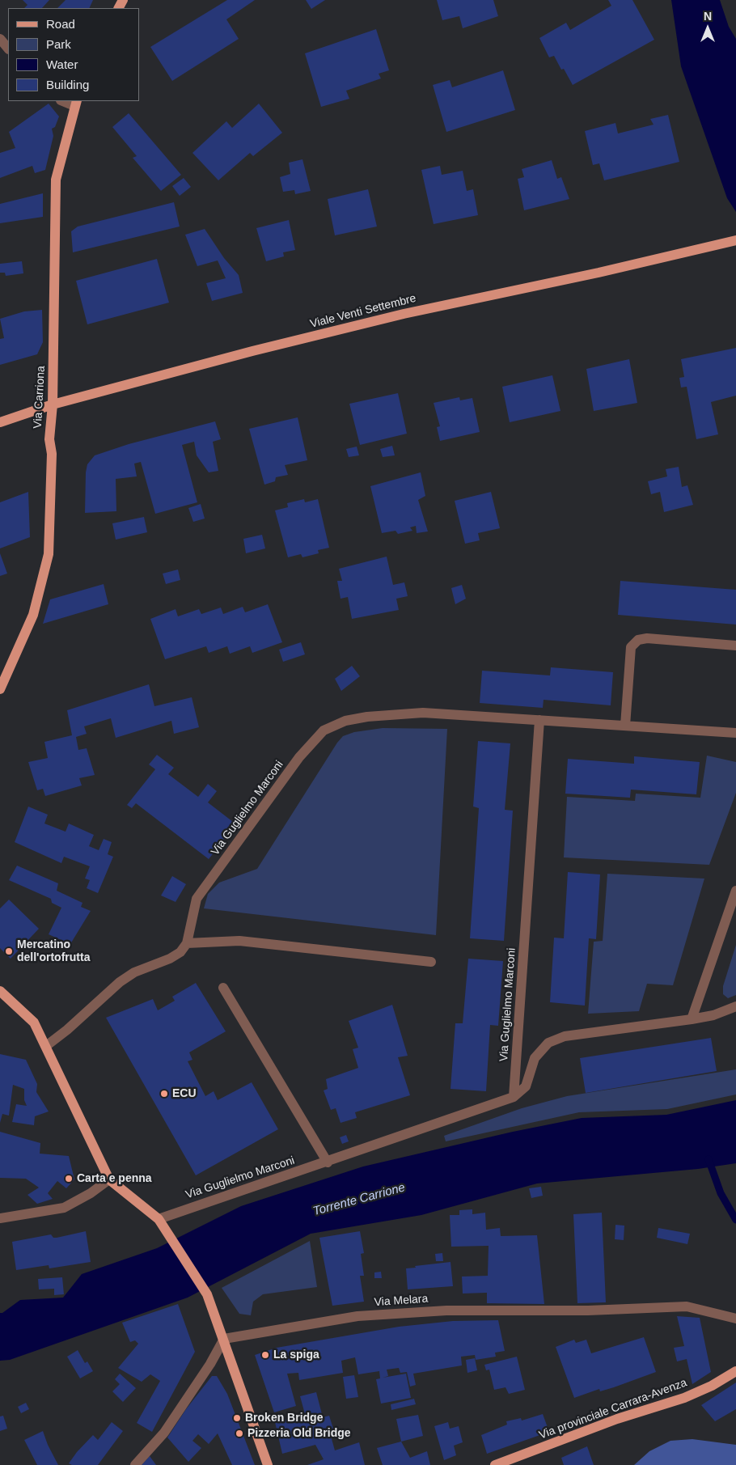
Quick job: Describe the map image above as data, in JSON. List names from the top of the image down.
{
  "streets": {
    "main road": ["Viale Venti Settembre", "Via Carriona", "Via provinciale Carrara-Avenza"],
    "street": ["Via Guglielmo Marconi", "Via Melara"]
  },
  "crossings": [
    ["Viale Venti Settembre", "Via Carriona"]
  ],
  "water": ["Torrente Carrione"],
  "places": [
    "Mercatino dell'ortofrutta",
    "ECU",
    "Carta e penna",
    "La spiga",
    "Broken Bridge",
    "Pizzeria Old Bridge"
  ],
  "legend": [
    "Road",
    "Park",
    "Water",
    "Building"
  ],
  "north": "top"
}
